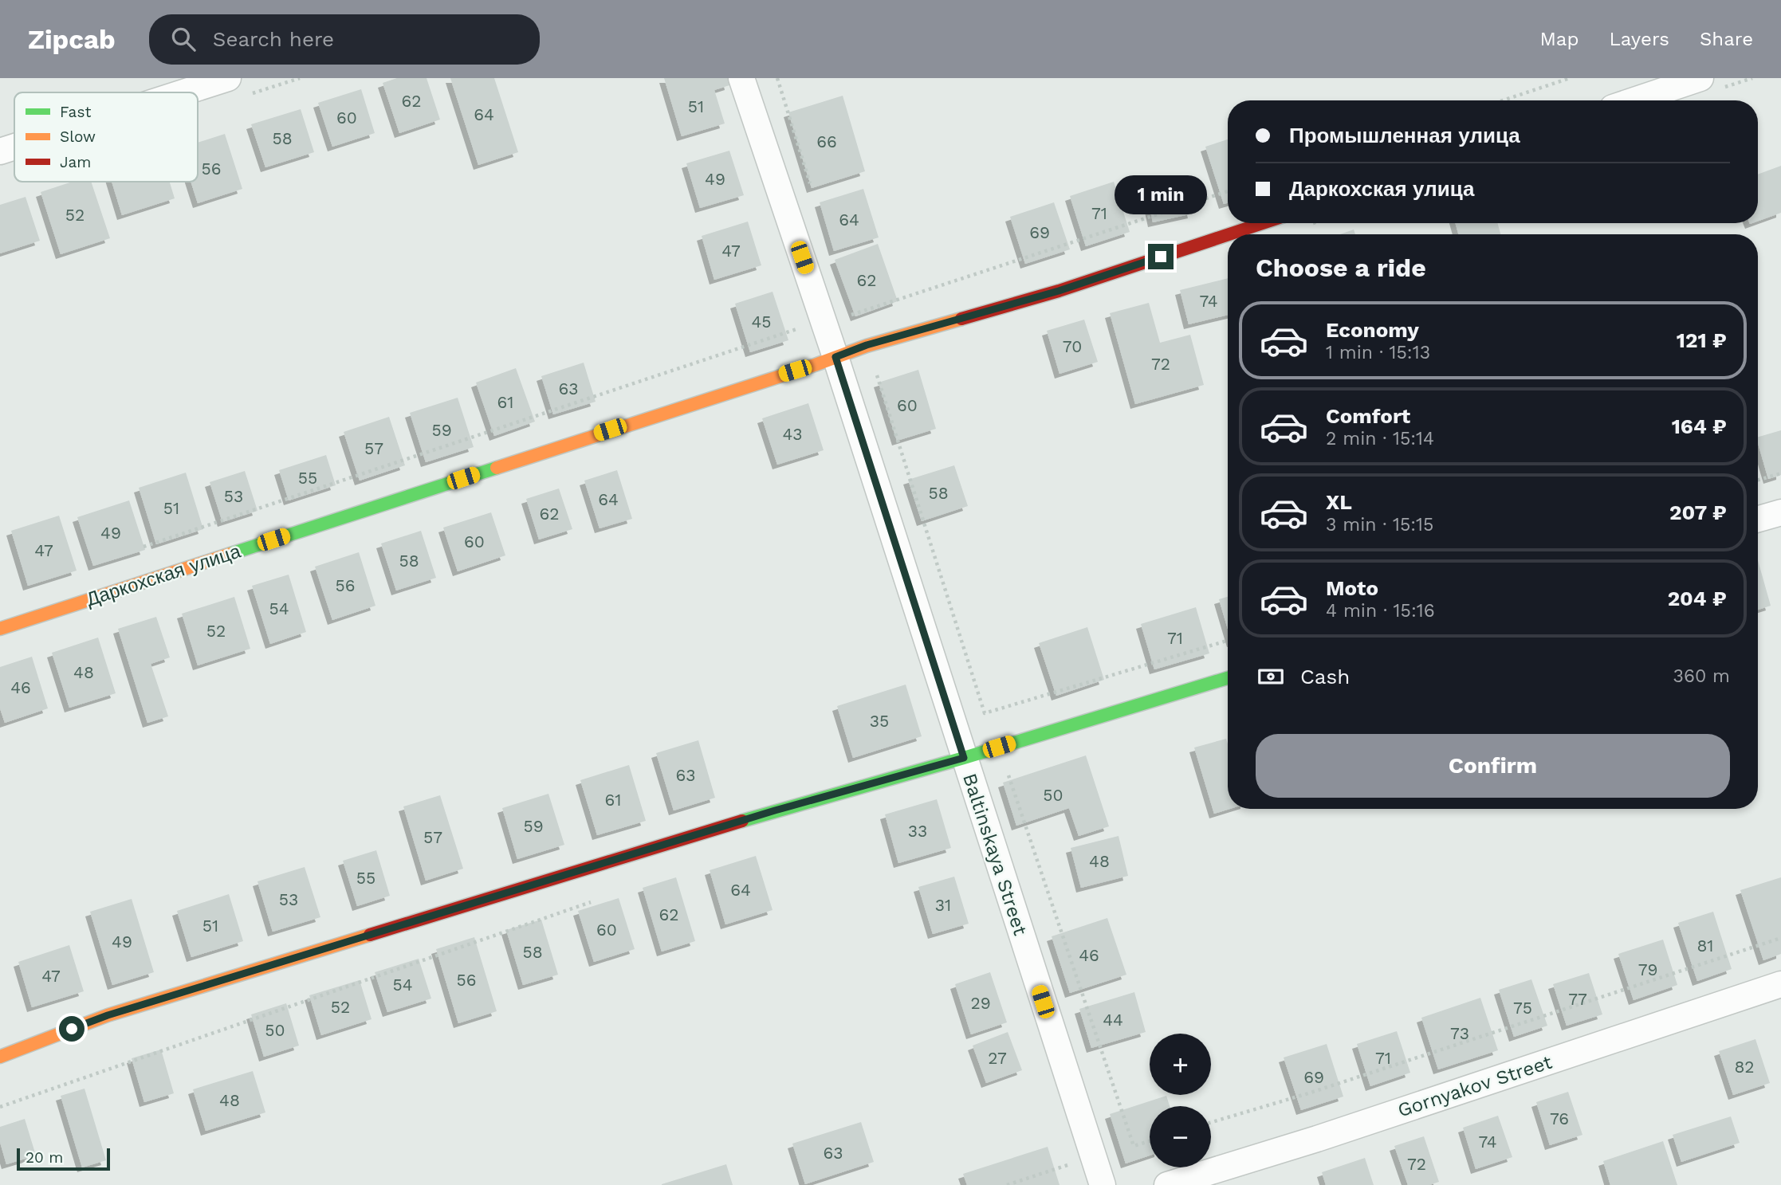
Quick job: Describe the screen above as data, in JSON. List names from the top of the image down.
{
  "streets": {
    "street": ["Даркохская улица", "Baltinskaya Street", "Gornyakov Street"]
  },
  "crossings": [
    ["Даркохская улица", "Baltinskaya Street"]
  ],
  "house_numbers": [
    "62",
    "51",
    "64",
    "60",
    "58",
    "66",
    "56",
    "49",
    "71",
    "52",
    "64",
    "69",
    "47",
    "62",
    "74",
    "45",
    "70",
    "72",
    "63",
    "61",
    "60",
    "59",
    "43",
    "57",
    "55",
    "58",
    "53",
    "64",
    "51",
    "62",
    "49",
    "60",
    "47",
    "58",
    "56",
    "54",
    "52",
    "71",
    "48",
    "46",
    "35",
    "63",
    "50",
    "61",
    "59",
    "33",
    "57",
    "48",
    "55",
    "64",
    "53",
    "31",
    "62",
    "51",
    "60",
    "49",
    "81",
    "58",
    "46",
    "79",
    "47",
    "56",
    "54",
    "77",
    "29",
    "52",
    "75",
    "44",
    "50",
    "73",
    "27",
    "71",
    "82",
    "69",
    "48",
    "76",
    "74",
    "63",
    "72"
  ],
  "legend": ["Fast", "Slow", "Jam"],
  "scale_bar": "20 m",
  "page": {
    "header": "Zipcab",
    "search": "Search here",
    "nav": ["Map", "Layers", "Share"],
    "banner": ["Промышленная улица", "Даркохская улица"],
    "bubble": "1 min",
    "heading": "Choose a ride",
    "list": [
      {
        "name": "Economy",
        "note": "1 min · 15:13",
        "value": "121 ₽"
      },
      {
        "name": "Comfort",
        "note": "2 min · 15:14",
        "value": "164 ₽"
      },
      {
        "name": "XL",
        "note": "3 min · 15:15",
        "value": "207 ₽"
      },
      {
        "name": "Moto",
        "note": "4 min · 15:16",
        "value": "204 ₽"
      }
    ],
    "pay": ["Cash", "360 m"],
    "buttons": "Confirm",
    "map_buttons": ["+", "−"],
    "scale": "20 m"
  }
}
